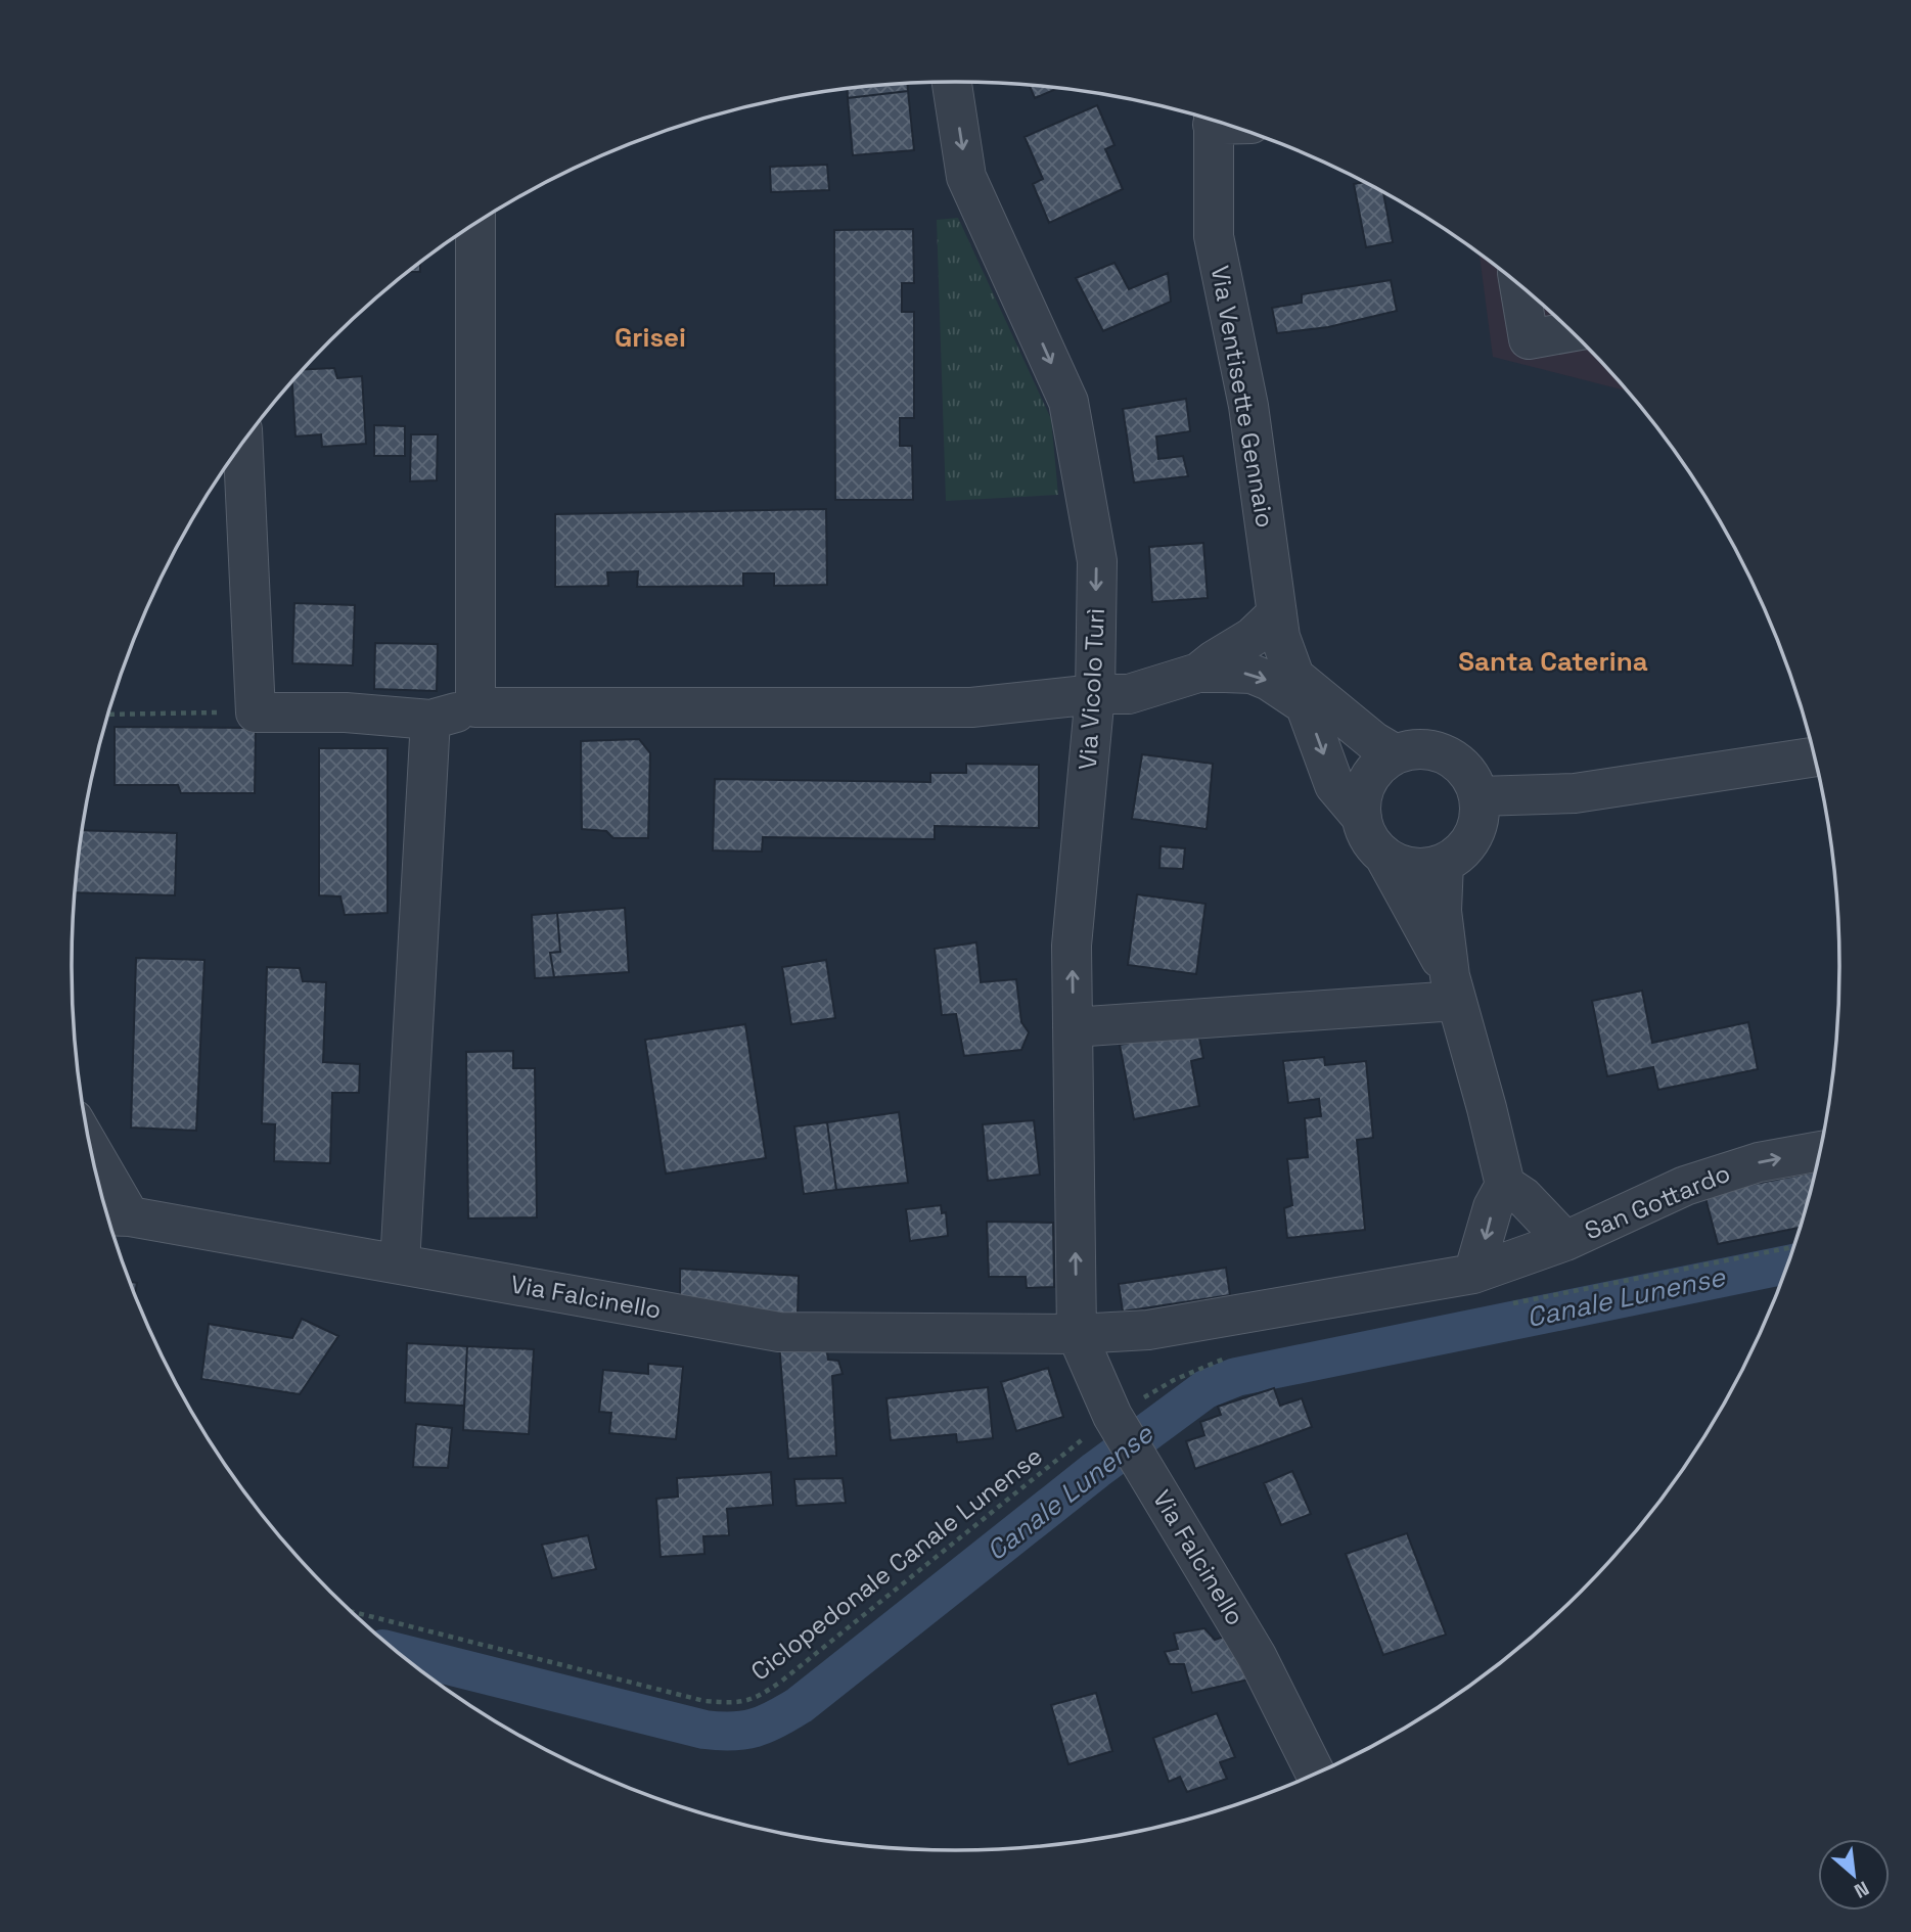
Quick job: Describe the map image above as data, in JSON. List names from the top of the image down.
{
  "streets": {
    "street": [
      "Via Ventisette Gennaio",
      "Via Vicolo Turì",
      "San Gottardo",
      "Via Falcinello"
    ],
    "path": ["Ciclopedonale Canale Lunense"]
  },
  "crossings": [
    ["Via Vicolo Turì", "Via Falcinello"],
    ["San Gottardo", "Via Falcinello"],
    ["Via Falcinello", "Ciclopedonale Canale Lunense"]
  ],
  "one_way": ["San Gottardo"],
  "districts": ["Grisei", "Santa Caterina"],
  "water": ["Canale Lunense"],
  "north": "bottom right"
}
